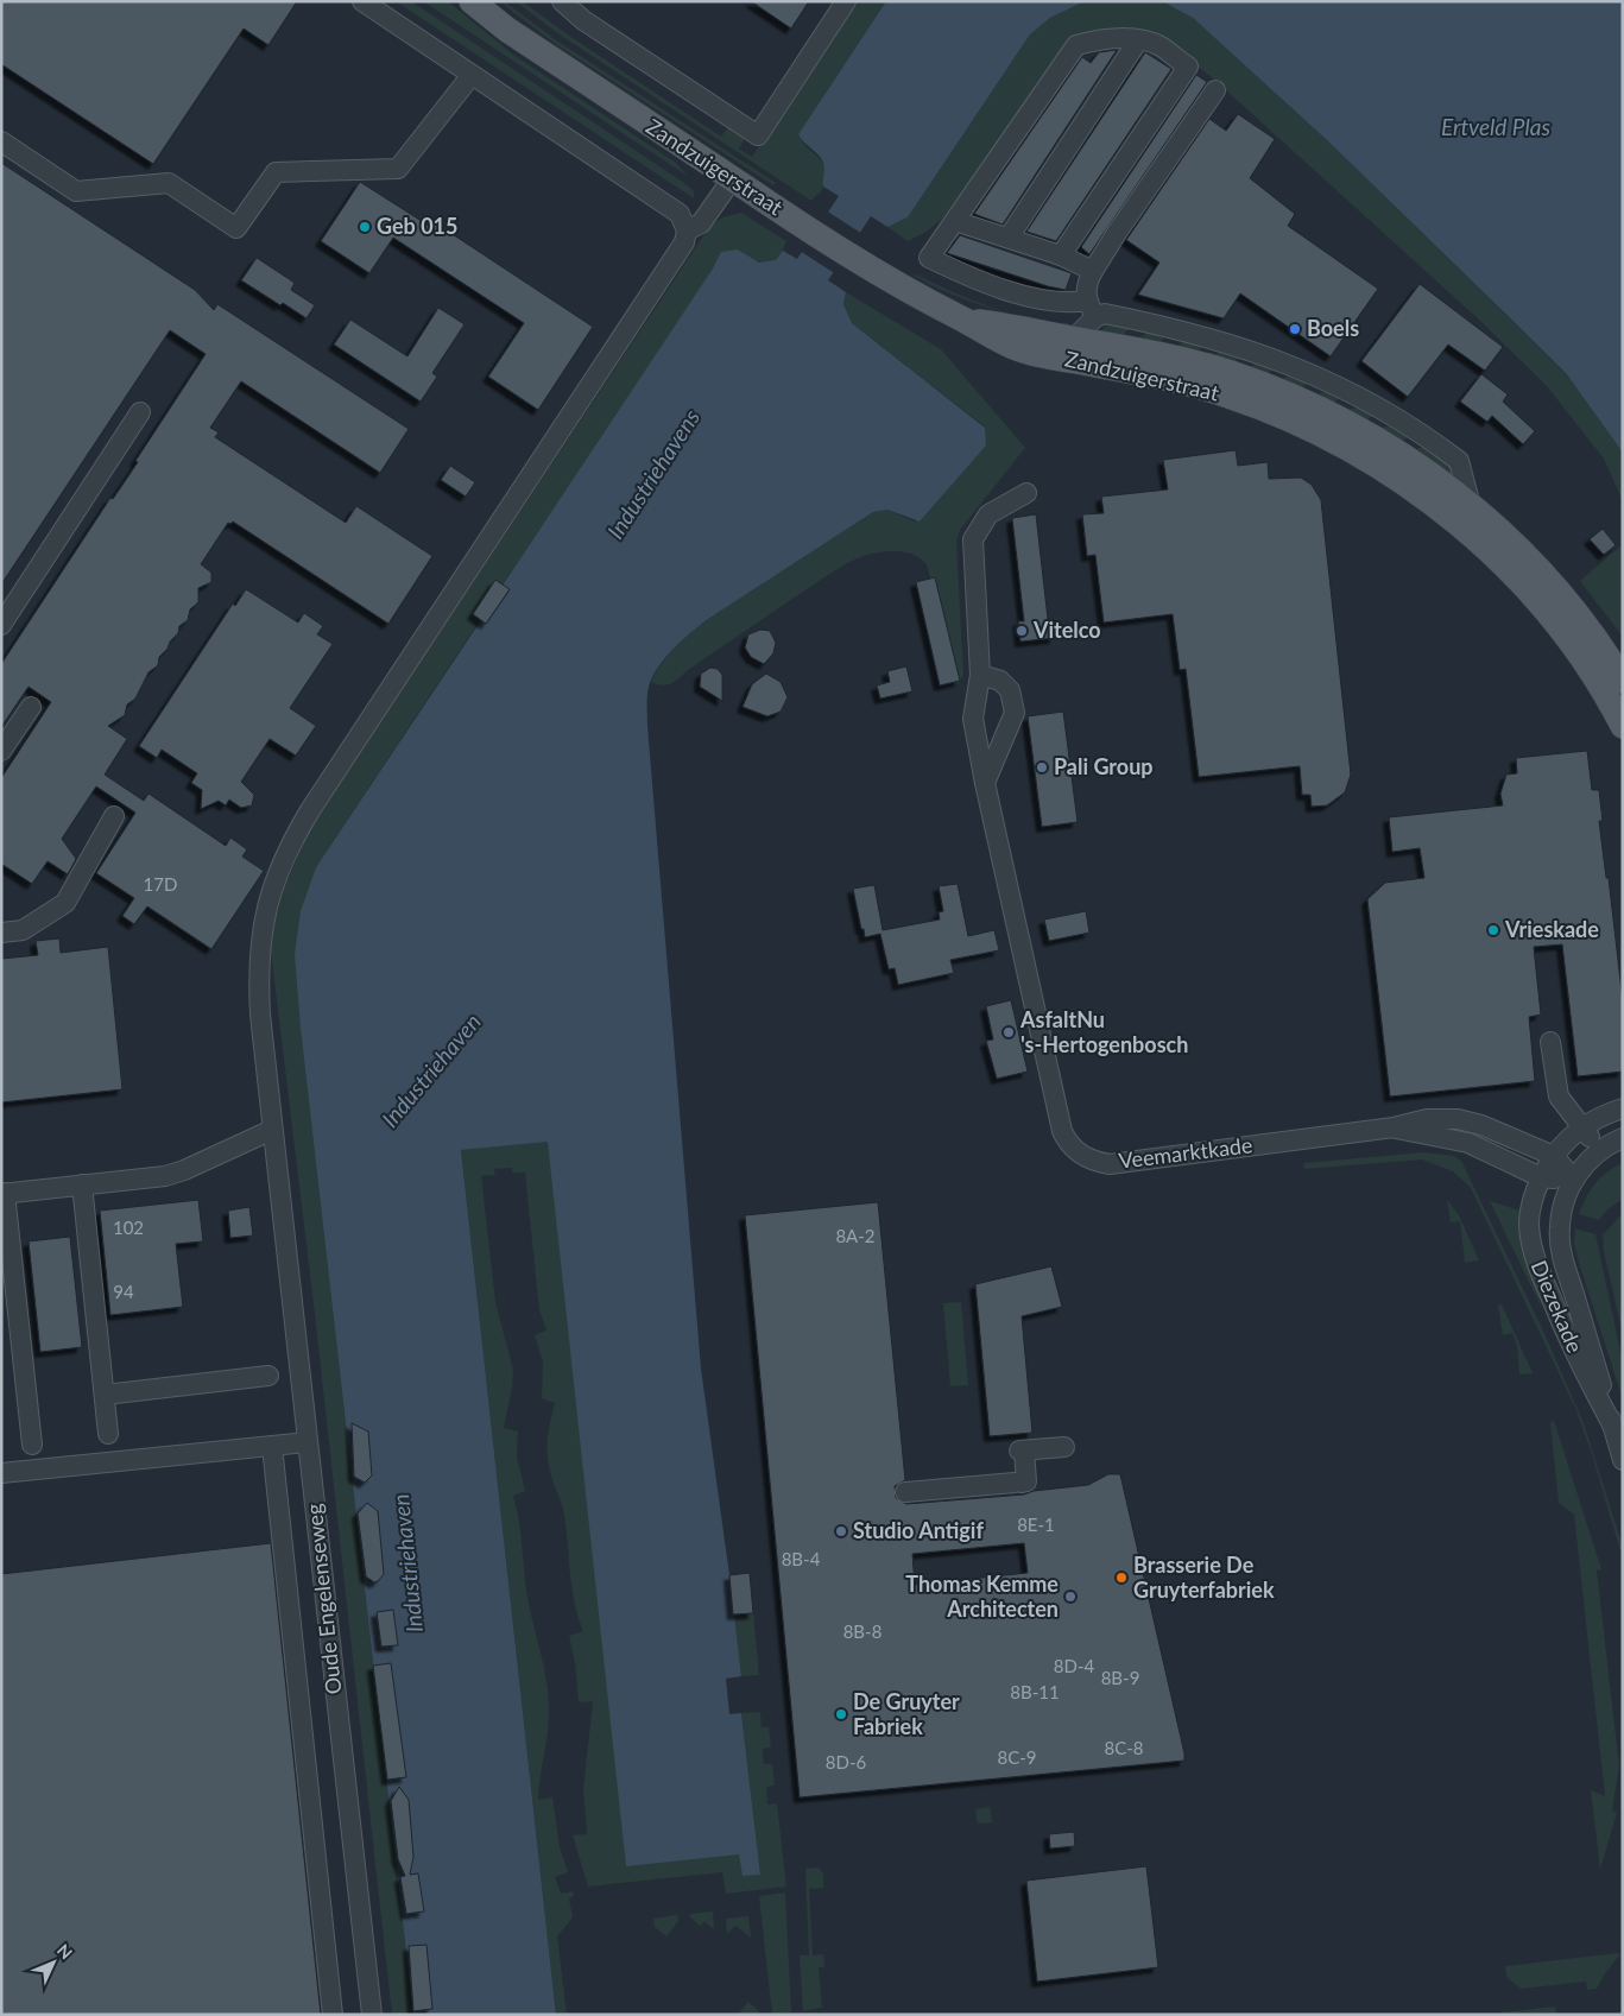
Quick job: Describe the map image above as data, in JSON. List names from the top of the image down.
{
  "streets": {
    "main road": ["Zandzuigerstraat"],
    "street": ["Veemarktkade", "Diezekade", "Oude Engelenseweg"]
  },
  "crossings": [
    ["Veemarktkade", "Diezekade"]
  ],
  "water": ["Ertveld Plas", "Industriehavens", "Industriehaven"],
  "places": [
    "Geb 015",
    "Boels",
    "Vitelco",
    "Pali Group",
    "Vrieskade",
    "AsfaltNu 's-Hertogenbosch",
    "Studio Antigif",
    "Brasserie De Gruyterfabriek",
    "Thomas Kemme Architecten",
    "De Gruyter Fabriek"
  ],
  "house_numbers": [
    "17D",
    "102",
    "8A-2",
    "94",
    "8E-1",
    "8B-4",
    "8B-8",
    "8D-4",
    "8B-9",
    "8B-11",
    "8C-8",
    "8C-9",
    "8D-6"
  ],
  "north": "top right"
}
